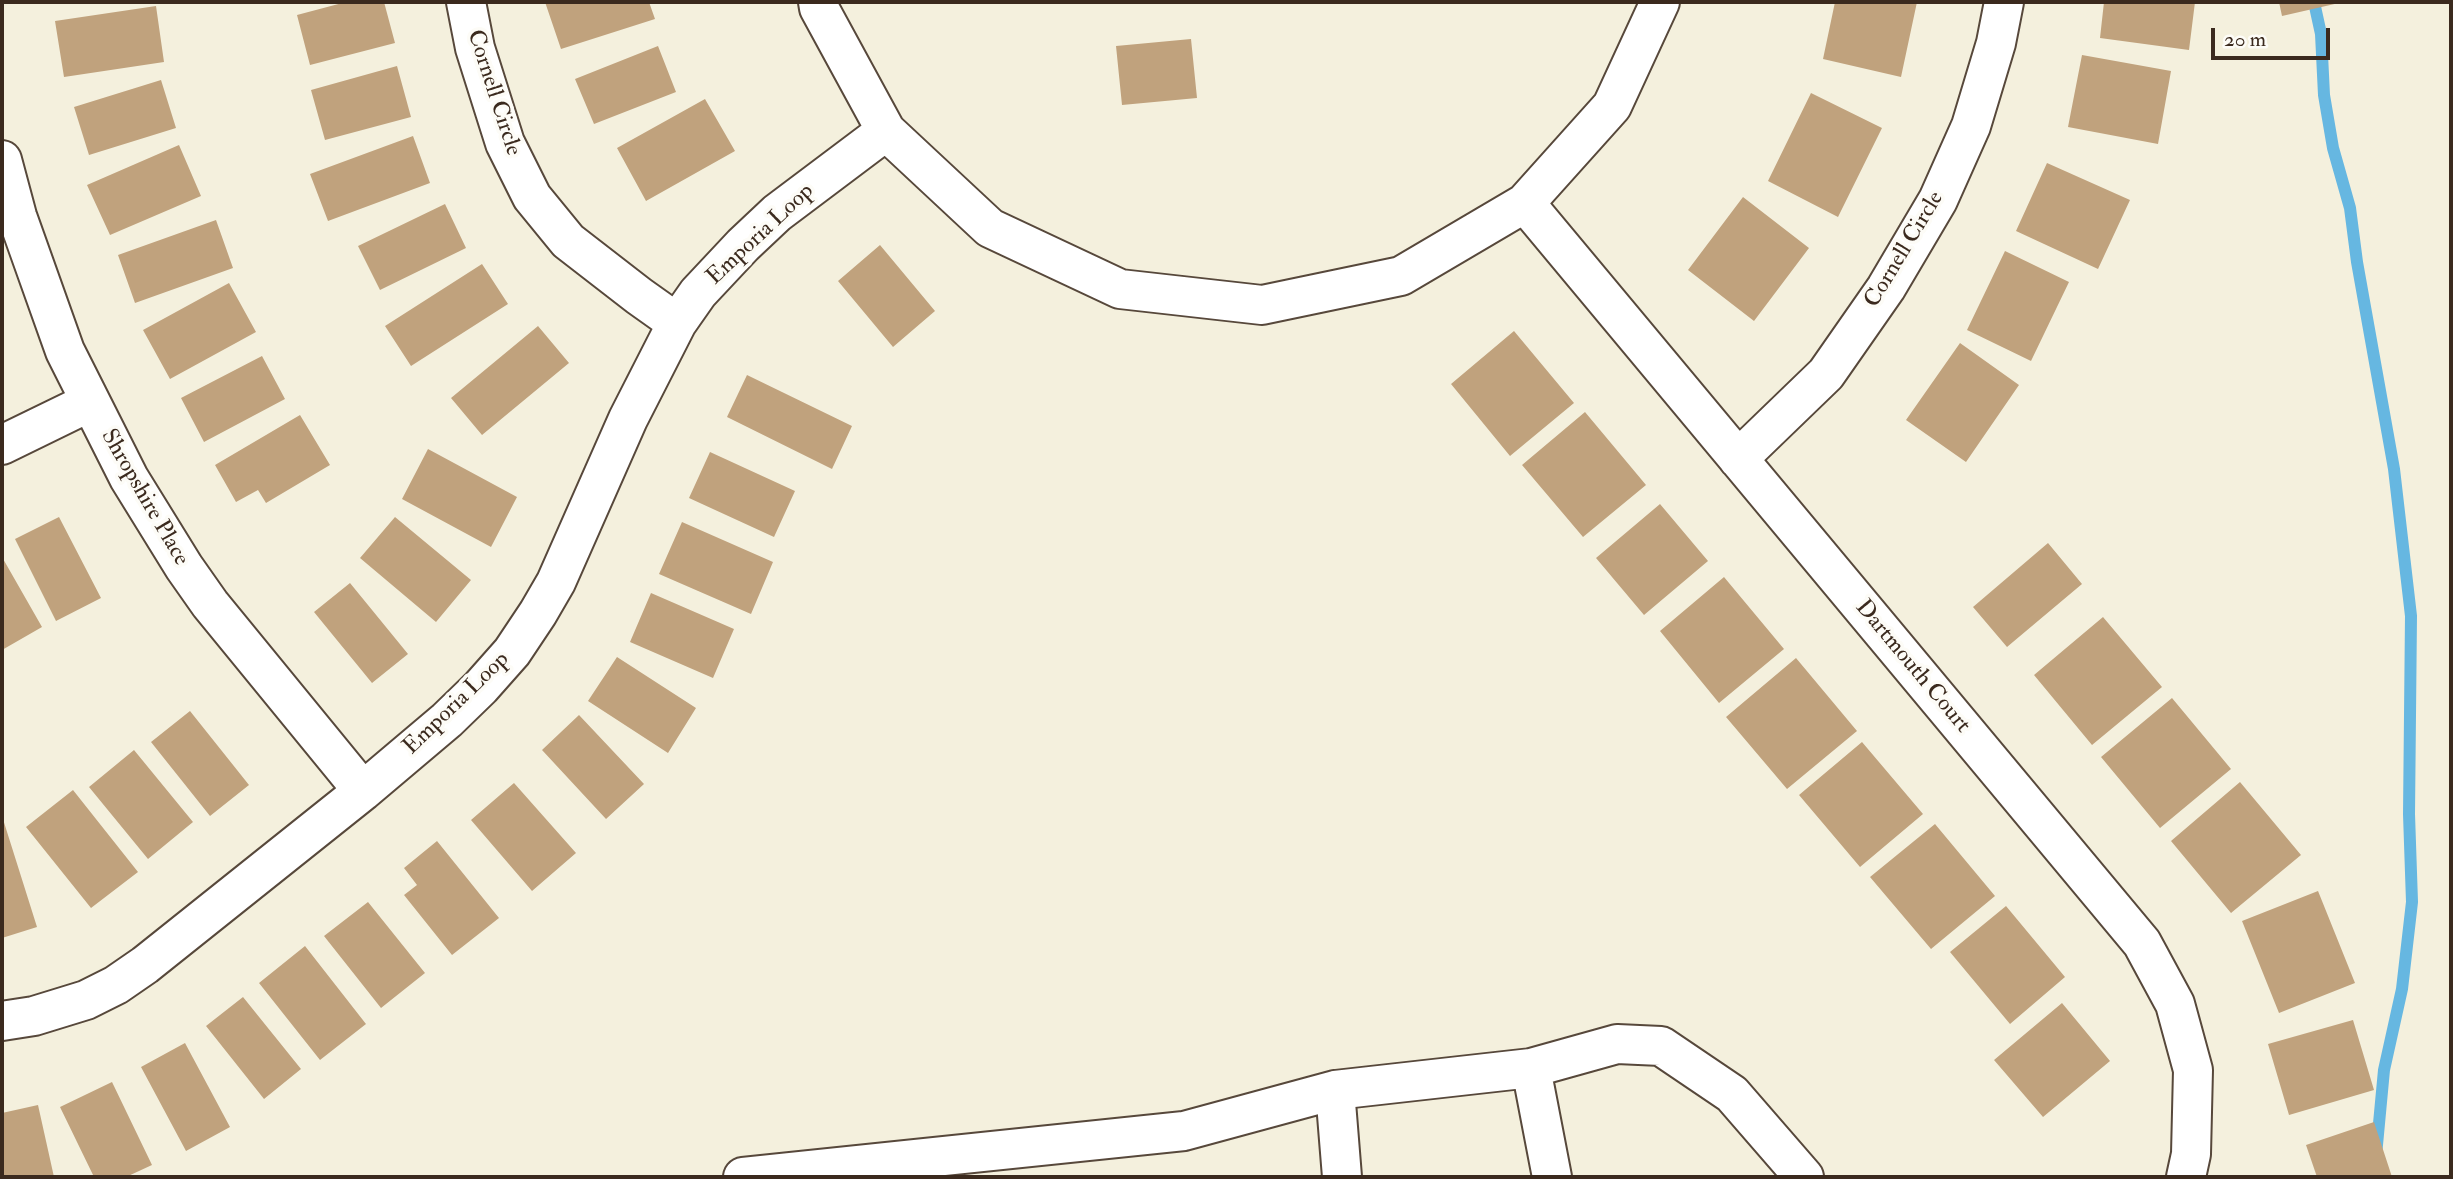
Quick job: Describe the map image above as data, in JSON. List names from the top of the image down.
{
  "streets": {
    "street": [
      "Cornell Circle",
      "Emporia Loop",
      "Shropshire Place",
      "Dartmouth Court"
    ]
  },
  "crossings": [
    ["Cornell Circle", "Emporia Loop"],
    ["Cornell Circle", "Dartmouth Court"],
    ["Emporia Loop", "Shropshire Place"]
  ],
  "scale_bar": "20 m"
}
